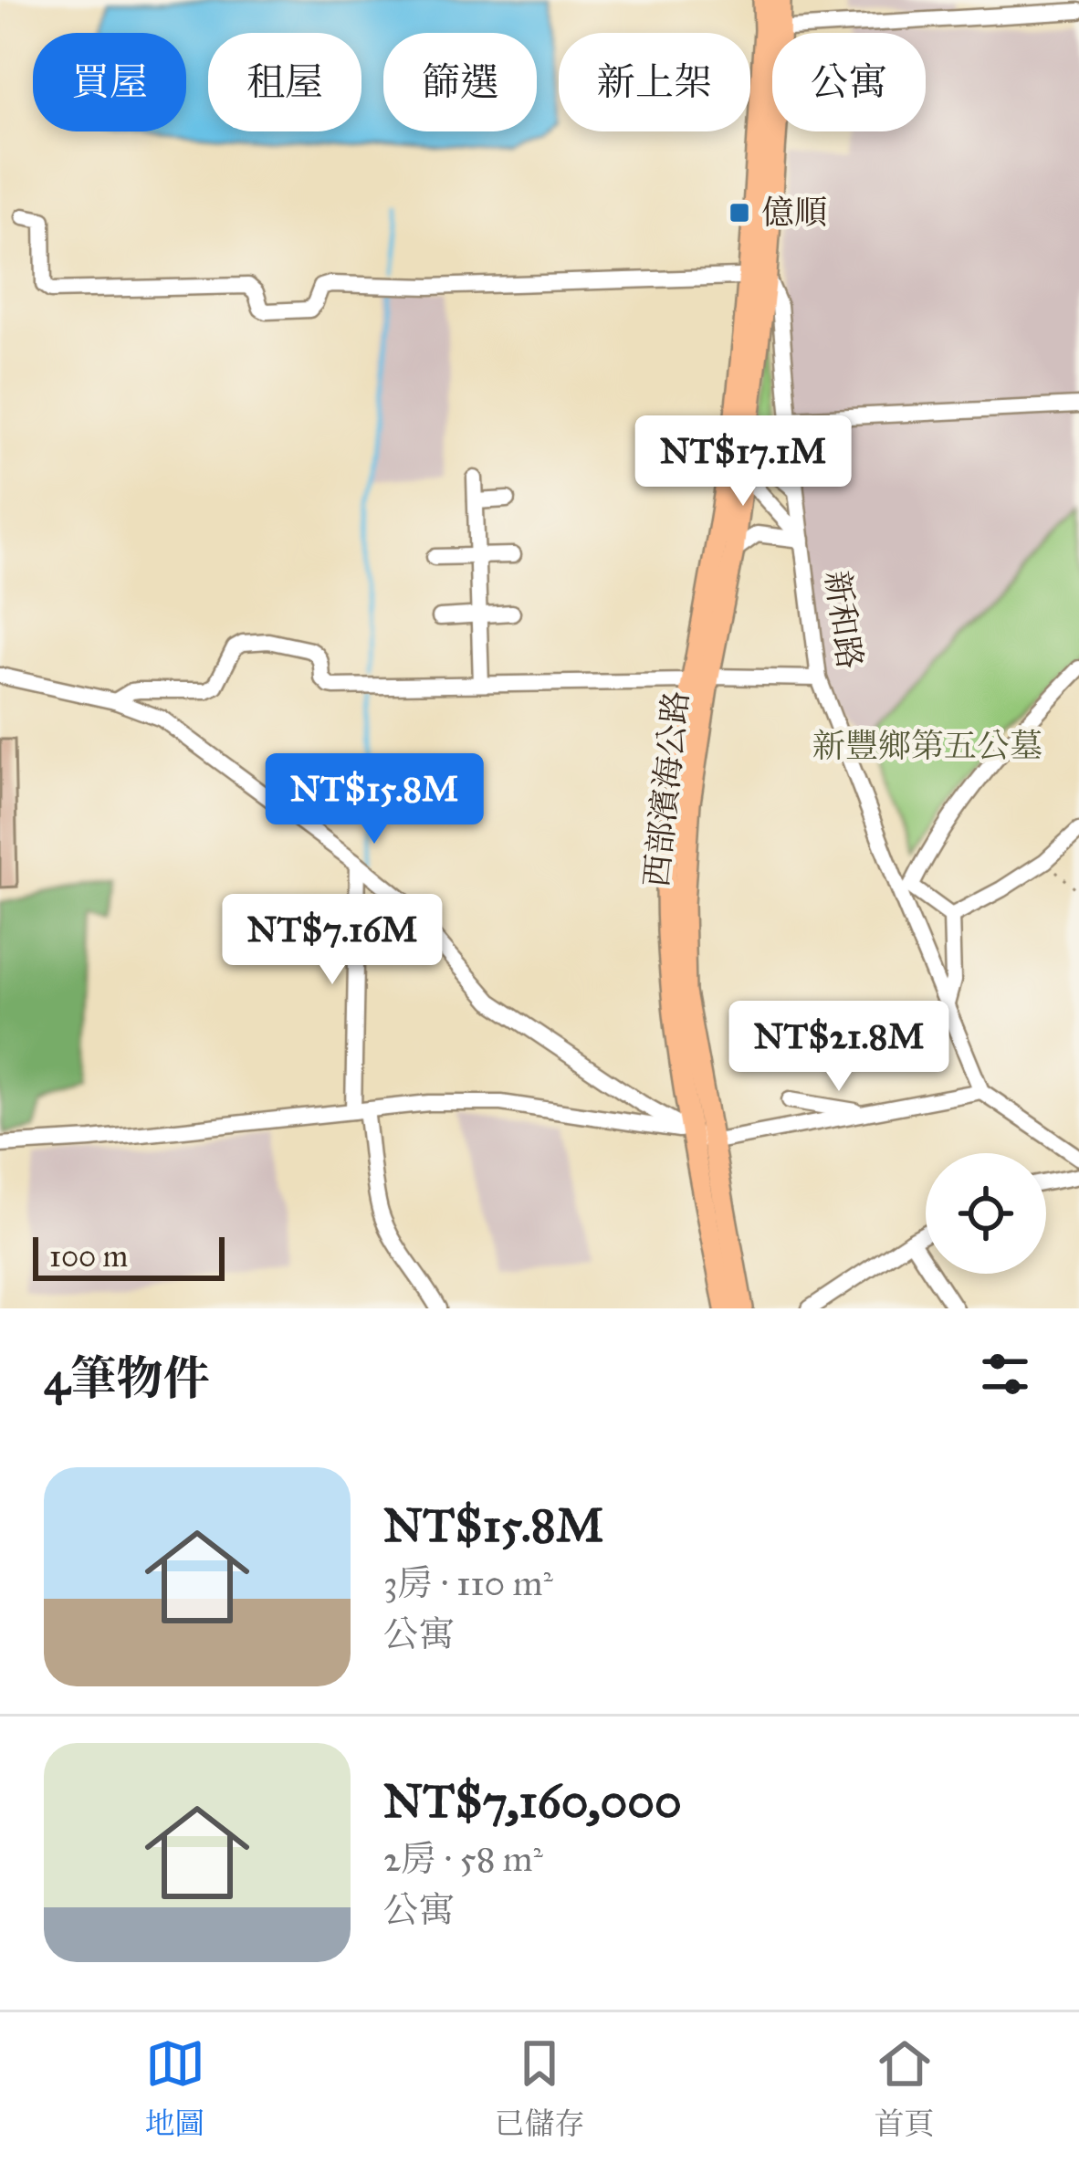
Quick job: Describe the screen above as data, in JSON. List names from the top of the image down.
{
  "streets": {
    "main road": ["新和路", "西部濱海公路"]
  },
  "crossings": [
    ["新和路", "西部濱海公路"]
  ],
  "parks": ["新豐鄉第五公墓"],
  "places": {
    "transit": ["億順"]
  },
  "scale_bar": "100 m",
  "page": {
    "chip": [
      "買屋",
      "租屋",
      "篩選",
      "新上架",
      "公寓"
    ],
    "price": [
      "NT$17.1M",
      "NT$15.8M",
      "NT$7.16M",
      "NT$21.8M"
    ],
    "scale": "100 m",
    "heading": "4筆物件",
    "list": [
      {
        "name": "NT$15.8M",
        "note": "3房 · 110 m² · 公寓"
      },
      {
        "name": "NT$7,160,000",
        "note": "2房 · 58 m² · 公寓"
      }
    ],
    "tabs": ["地圖", "已儲存", "首頁"]
  }
}
